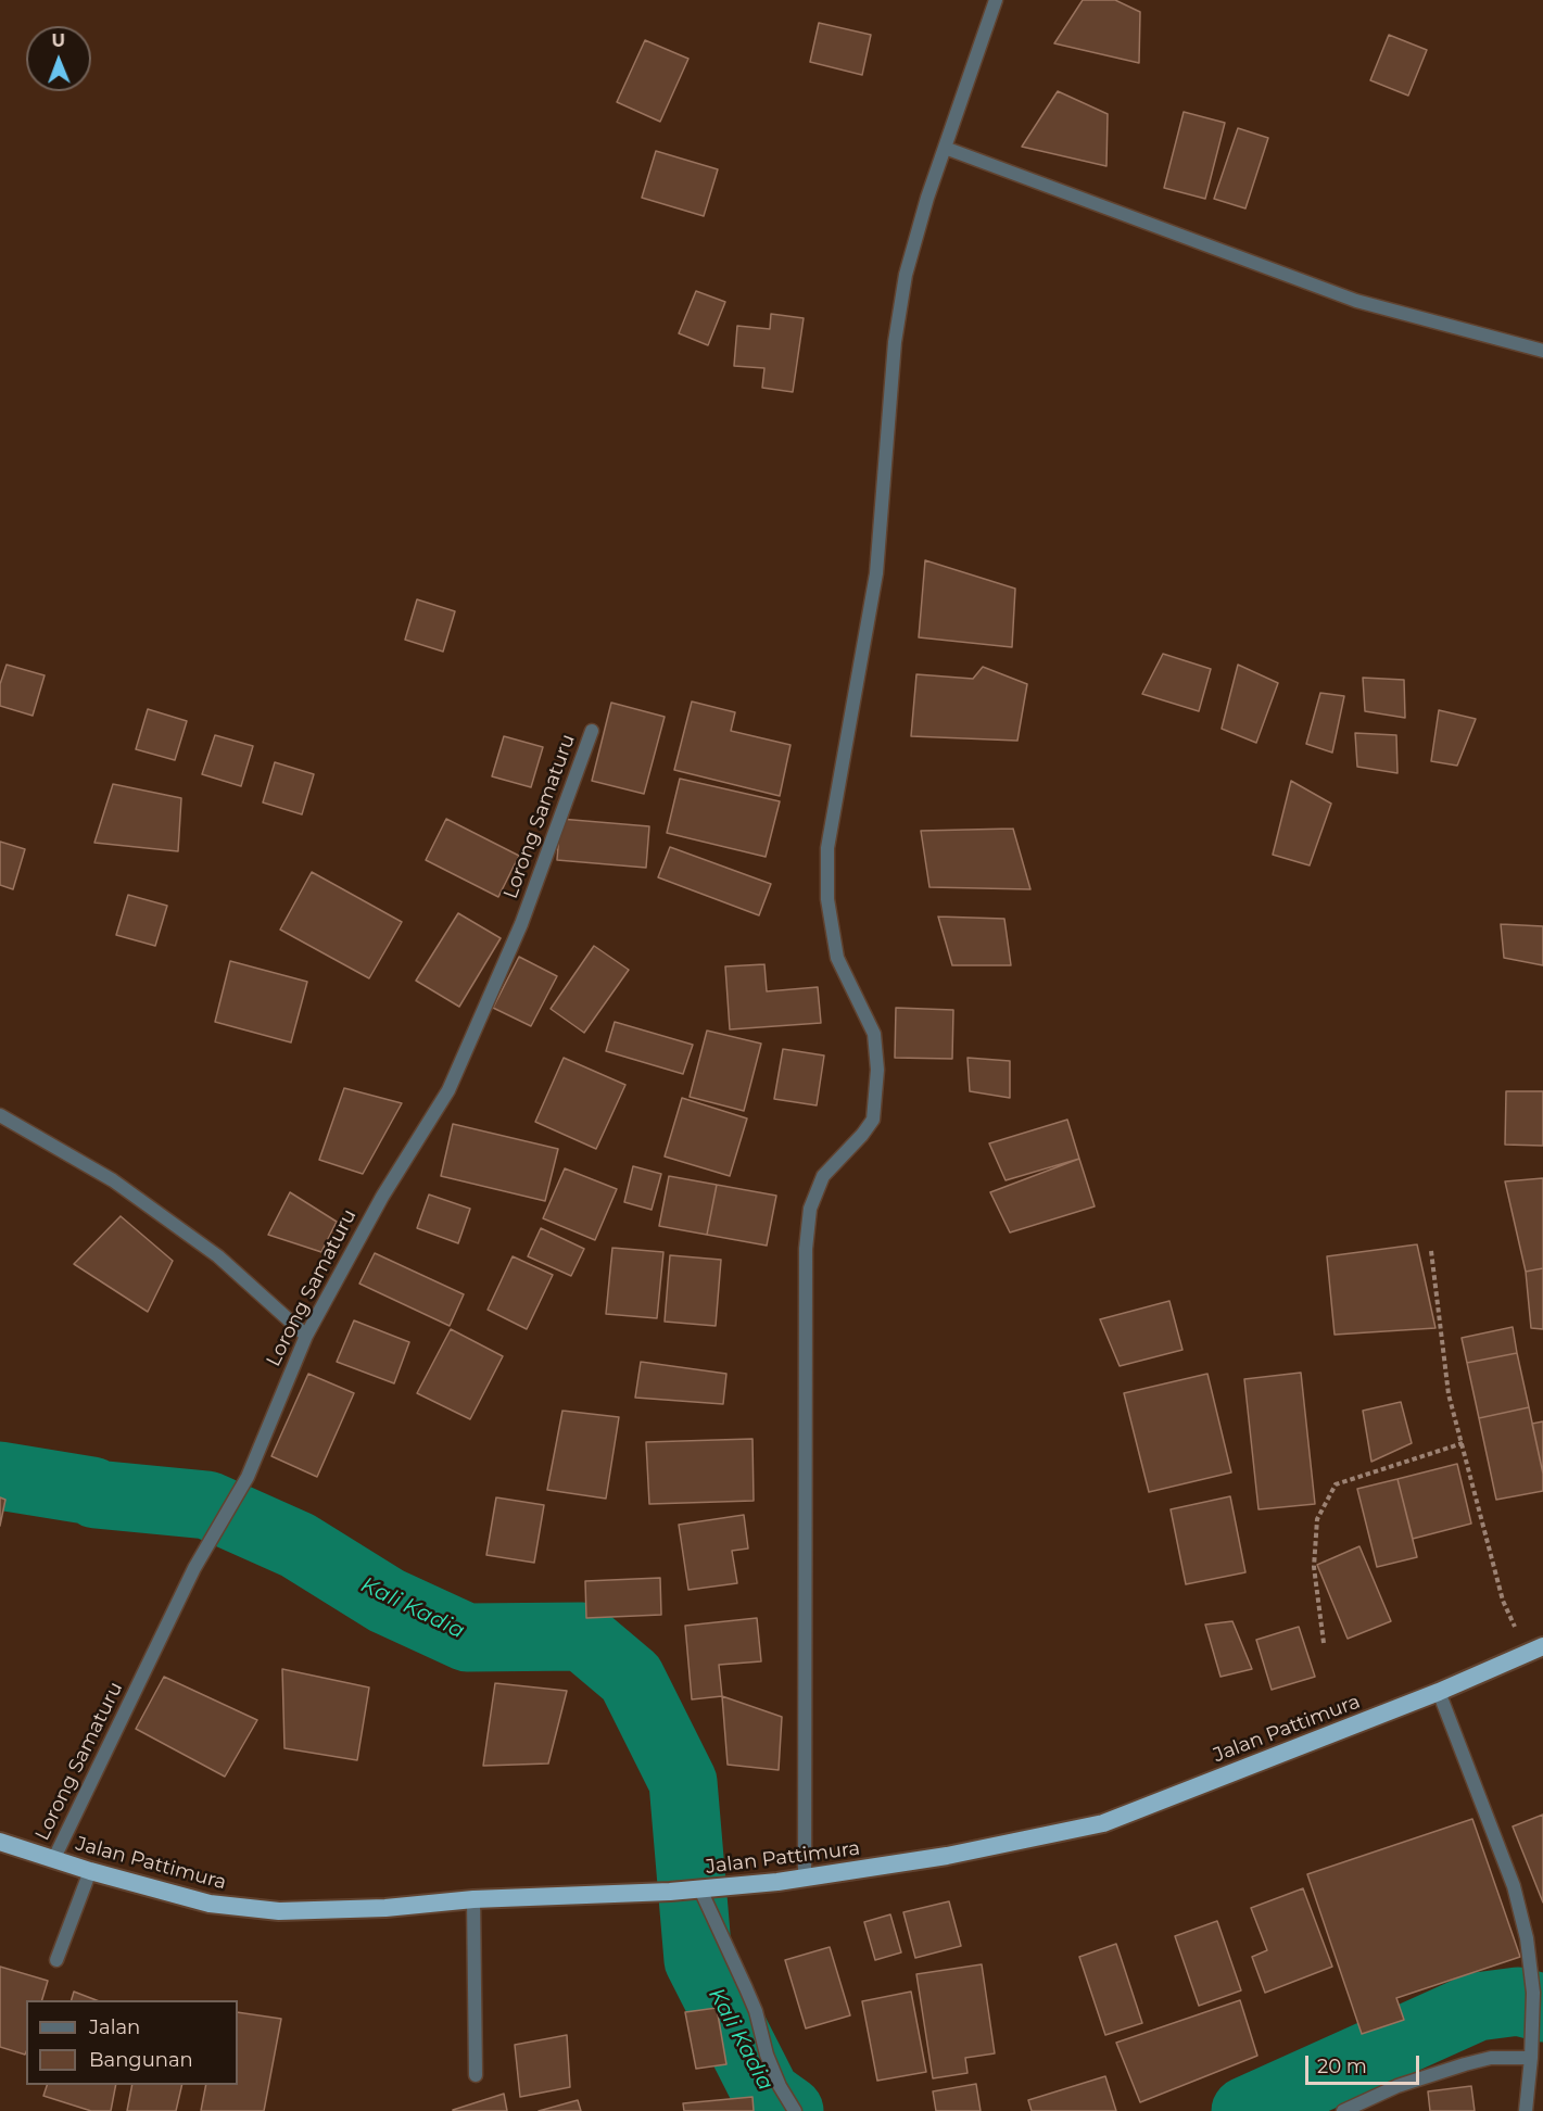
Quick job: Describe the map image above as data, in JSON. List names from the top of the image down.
{
  "streets": {
    "highway": ["Jalan Pattimura"],
    "street": ["Lorong Samaturu"]
  },
  "crossings": [
    ["Lorong Samaturu", "Jalan Pattimura"]
  ],
  "water": ["Kali Kadia"],
  "legend": ["Jalan", "Bangunan"],
  "scale_bar": "20 m",
  "north": "top"
}
